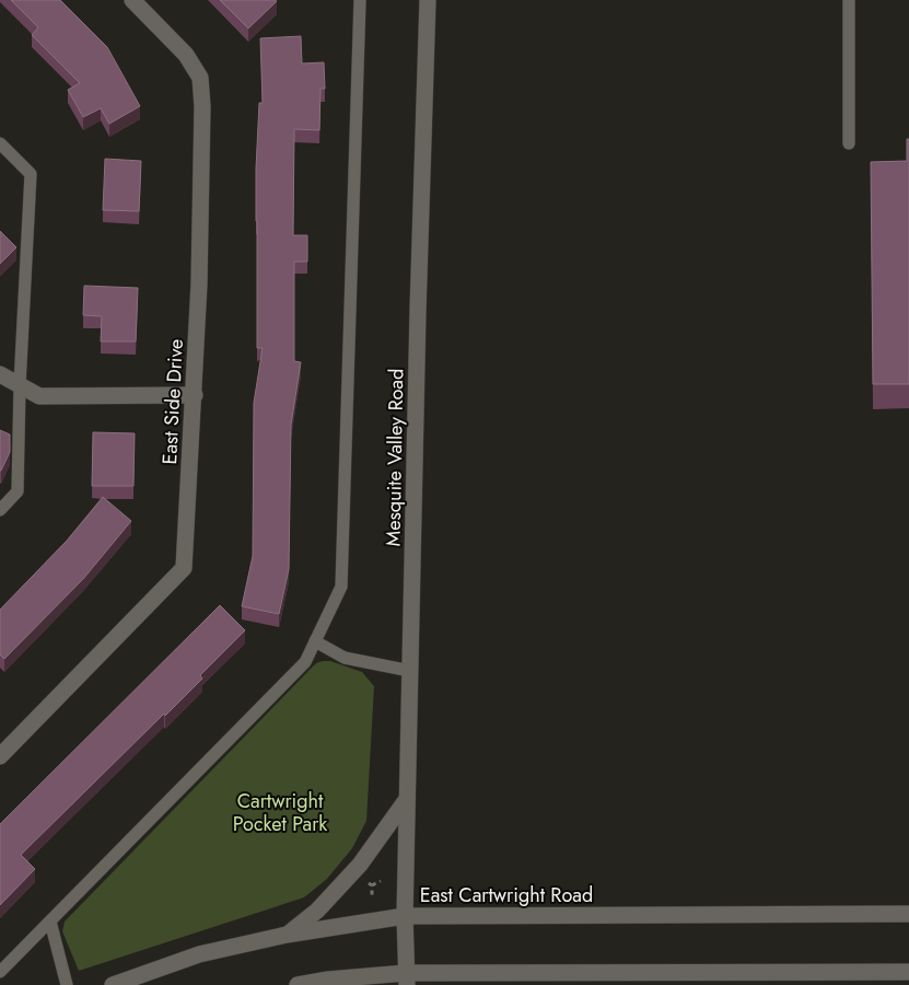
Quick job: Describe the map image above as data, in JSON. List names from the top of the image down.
{
  "streets": {
    "street": ["East Side Drive", "Mesquite Valley Road", "East Cartwright Road"]
  },
  "crossings": [
    ["Mesquite Valley Road", "East Cartwright Road"]
  ],
  "parks": ["Cartwright Pocket Park"]
}
